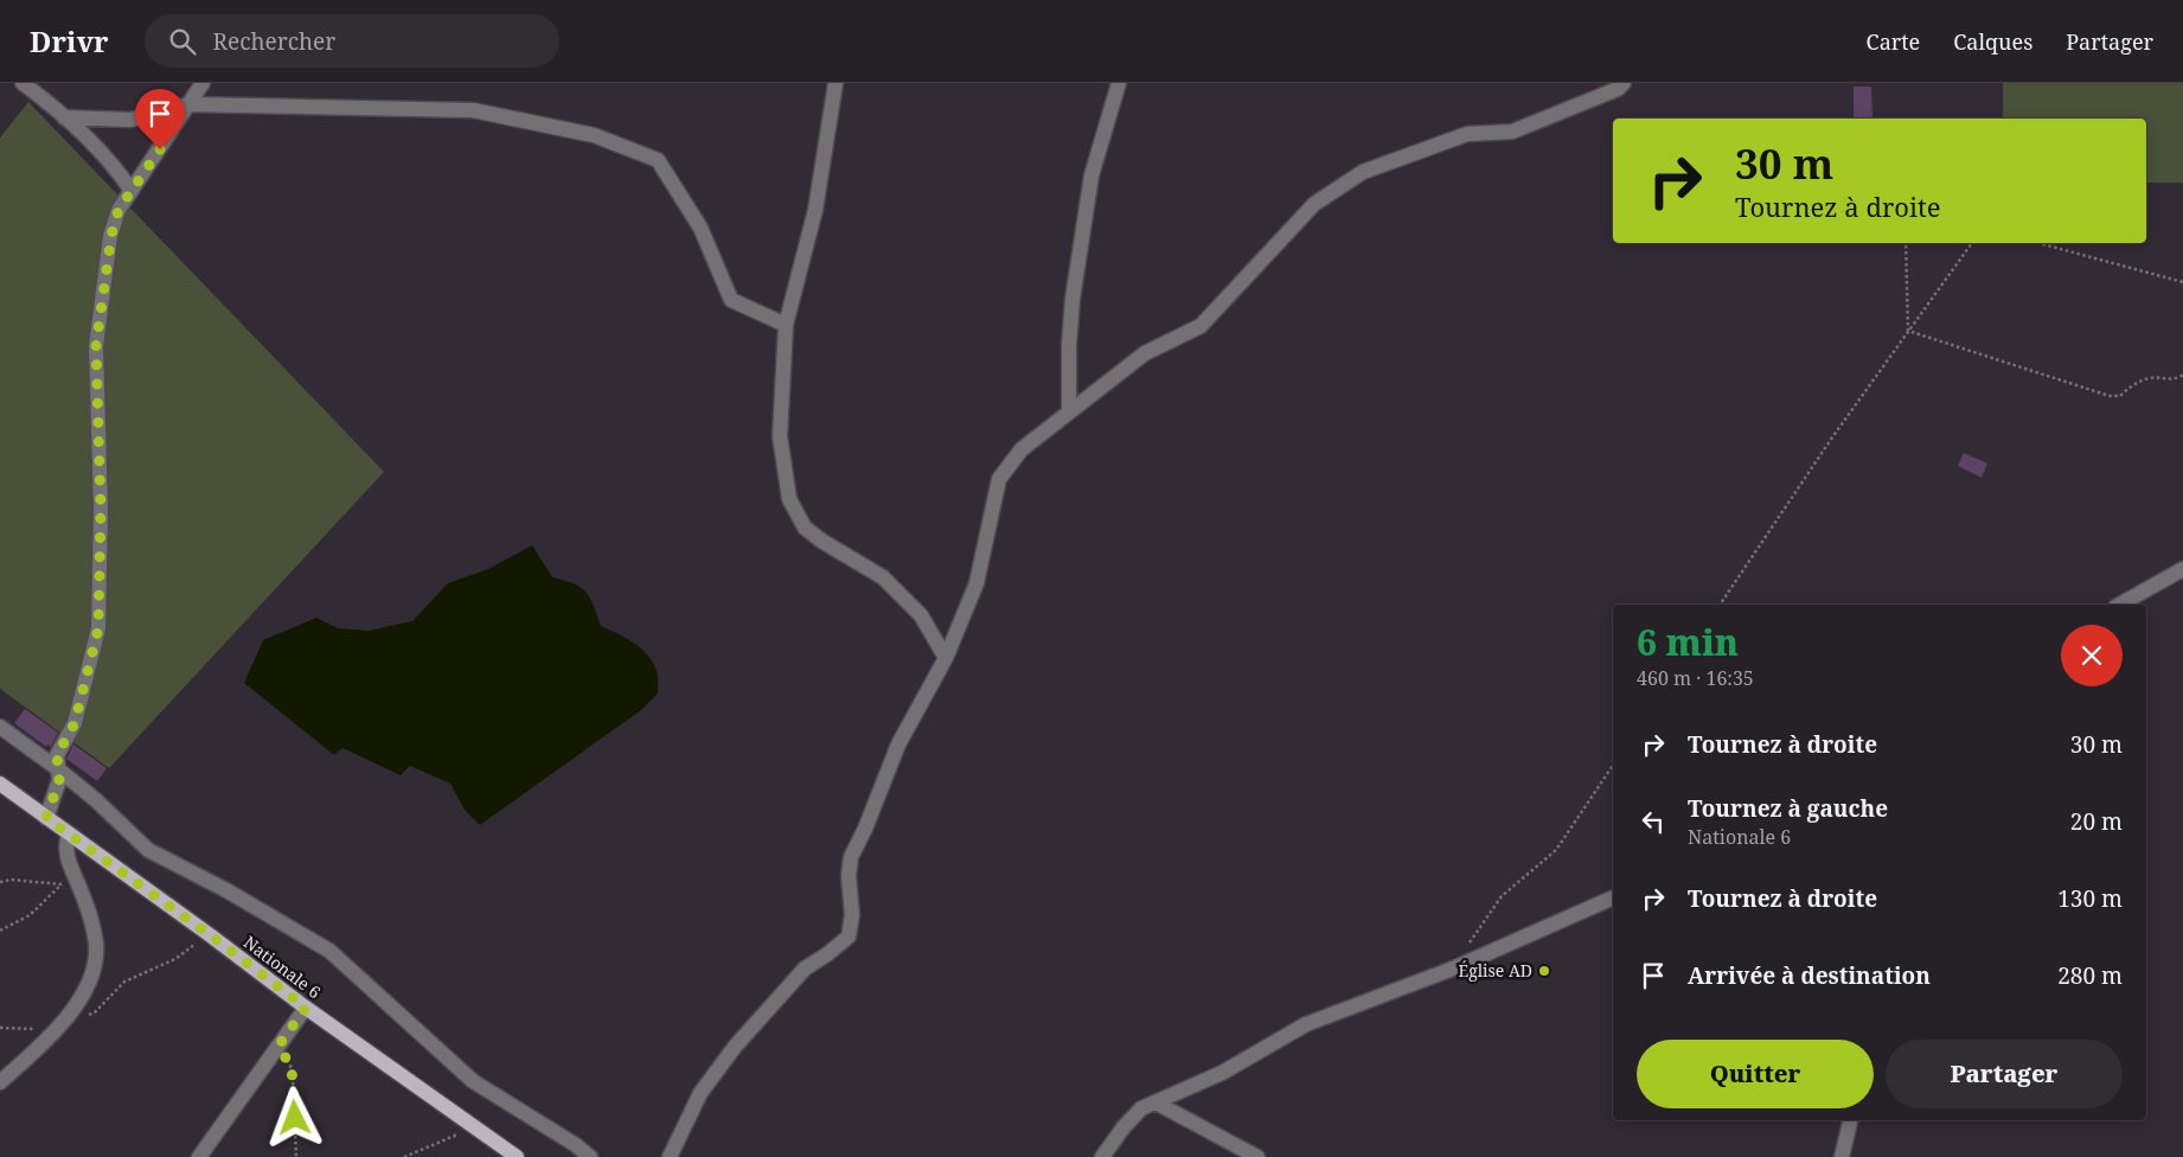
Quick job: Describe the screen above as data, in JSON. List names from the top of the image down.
{
  "streets": {
    "main road": ["Nationale 6"]
  },
  "places": ["Église AD"],
  "page": {
    "header": "Drivr",
    "search": "Rechercher",
    "nav": ["Carte", "Calques", "Partager"],
    "turn": ["30 m", "Tournez à droite"],
    "heading": ["6 min", "460 m · 16:35"],
    "list": [
      {
        "name": "Tournez à droite",
        "value": "30 m"
      },
      {
        "name": "Tournez à gauche",
        "note": "Nationale 6",
        "value": "20 m"
      },
      {
        "name": "Tournez à droite",
        "value": "130 m"
      },
      {
        "name": "Arrivée à destination",
        "value": "280 m"
      }
    ],
    "buttons": ["Quitter", "Partager"]
  }
}
